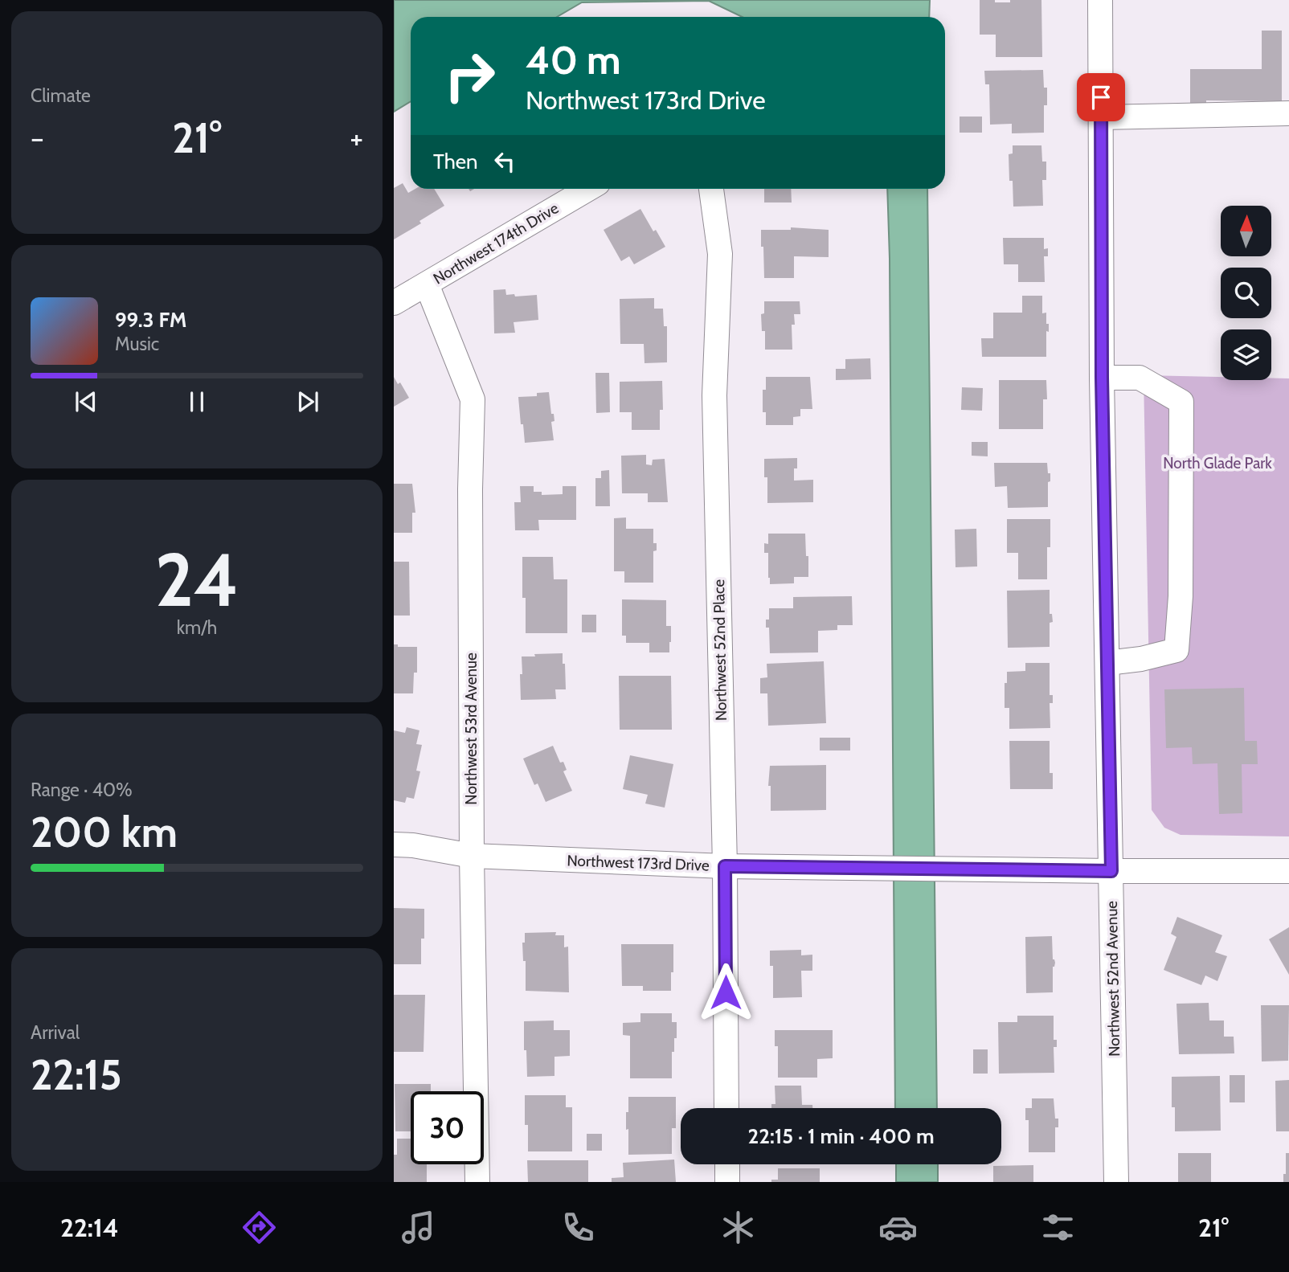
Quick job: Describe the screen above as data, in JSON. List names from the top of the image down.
{
  "streets": {
    "street": [
      "Northwest 174th Drive",
      "Northwest 52nd Place",
      "Northwest 53rd Avenue",
      "Northwest 173rd Drive",
      "Northwest 52nd Avenue"
    ]
  },
  "crossings": [
    ["Northwest 174th Drive", "Northwest 53rd Avenue"],
    ["Northwest 52nd Place", "Northwest 173rd Drive"],
    ["Northwest 53rd Avenue", "Northwest 173rd Drive"],
    ["Northwest 173rd Drive", "Northwest 52nd Avenue"]
  ],
  "parks": ["North Glade Park"],
  "north": "top",
  "page": {
    "tile": [
      "Climate",
      ["24", "km/h"],
      ["Range · 40%", "200 km"],
      ["Arrival", "22:15"]
    ],
    "turn": ["40 m", "Northwest 173rd Drive"],
    "heat": ["−", "21°", "+"],
    "then": "Then",
    "song": ["99.3 FM", "Music"],
    "limit": "30",
    "trip": "22:15 · 1 min · 400 m",
    "tabs": ["22:14", "21°"]
  }
}
